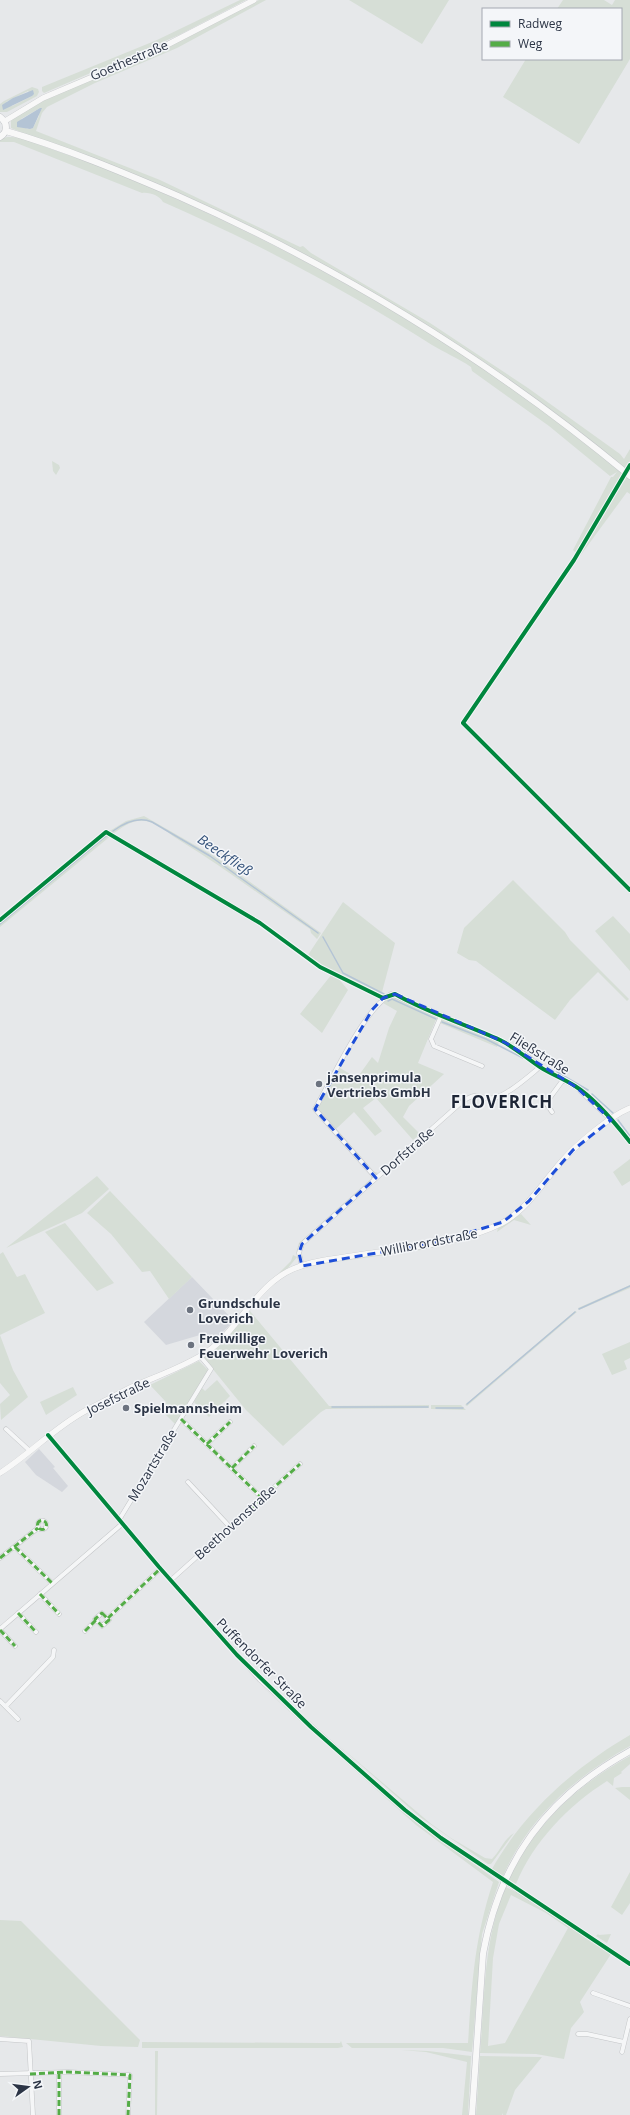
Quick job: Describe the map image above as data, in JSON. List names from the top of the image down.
{
  "streets": {
    "street": [
      "Goethestraße",
      "Fließstraße",
      "Dorfstraße",
      "Willibrordstraße",
      "Josefstraße",
      "Mozartstraße",
      "Beethovenstraße",
      "Puffendorfer Straße"
    ]
  },
  "crossings": [
    ["Fließstraße", "Dorfstraße"],
    ["Fließstraße", "Willibrordstraße"],
    ["Dorfstraße", "Willibrordstraße"],
    ["Willibrordstraße", "Josefstraße"],
    ["Josefstraße", "Mozartstraße"],
    ["Josefstraße", "Puffendorfer Straße"],
    ["Mozartstraße", "Puffendorfer Straße"],
    ["Beethovenstraße", "Puffendorfer Straße"]
  ],
  "districts": ["FLOVERICH"],
  "water": ["Beeckfließ"],
  "places": [
    "jansenprimula Vertriebs GmbH",
    "Grundschule Loverich",
    "Freiwillige Feuerwehr Loverich",
    "Spielmannsheim"
  ],
  "legend": ["Radweg", "Weg"],
  "north": "right"
}
